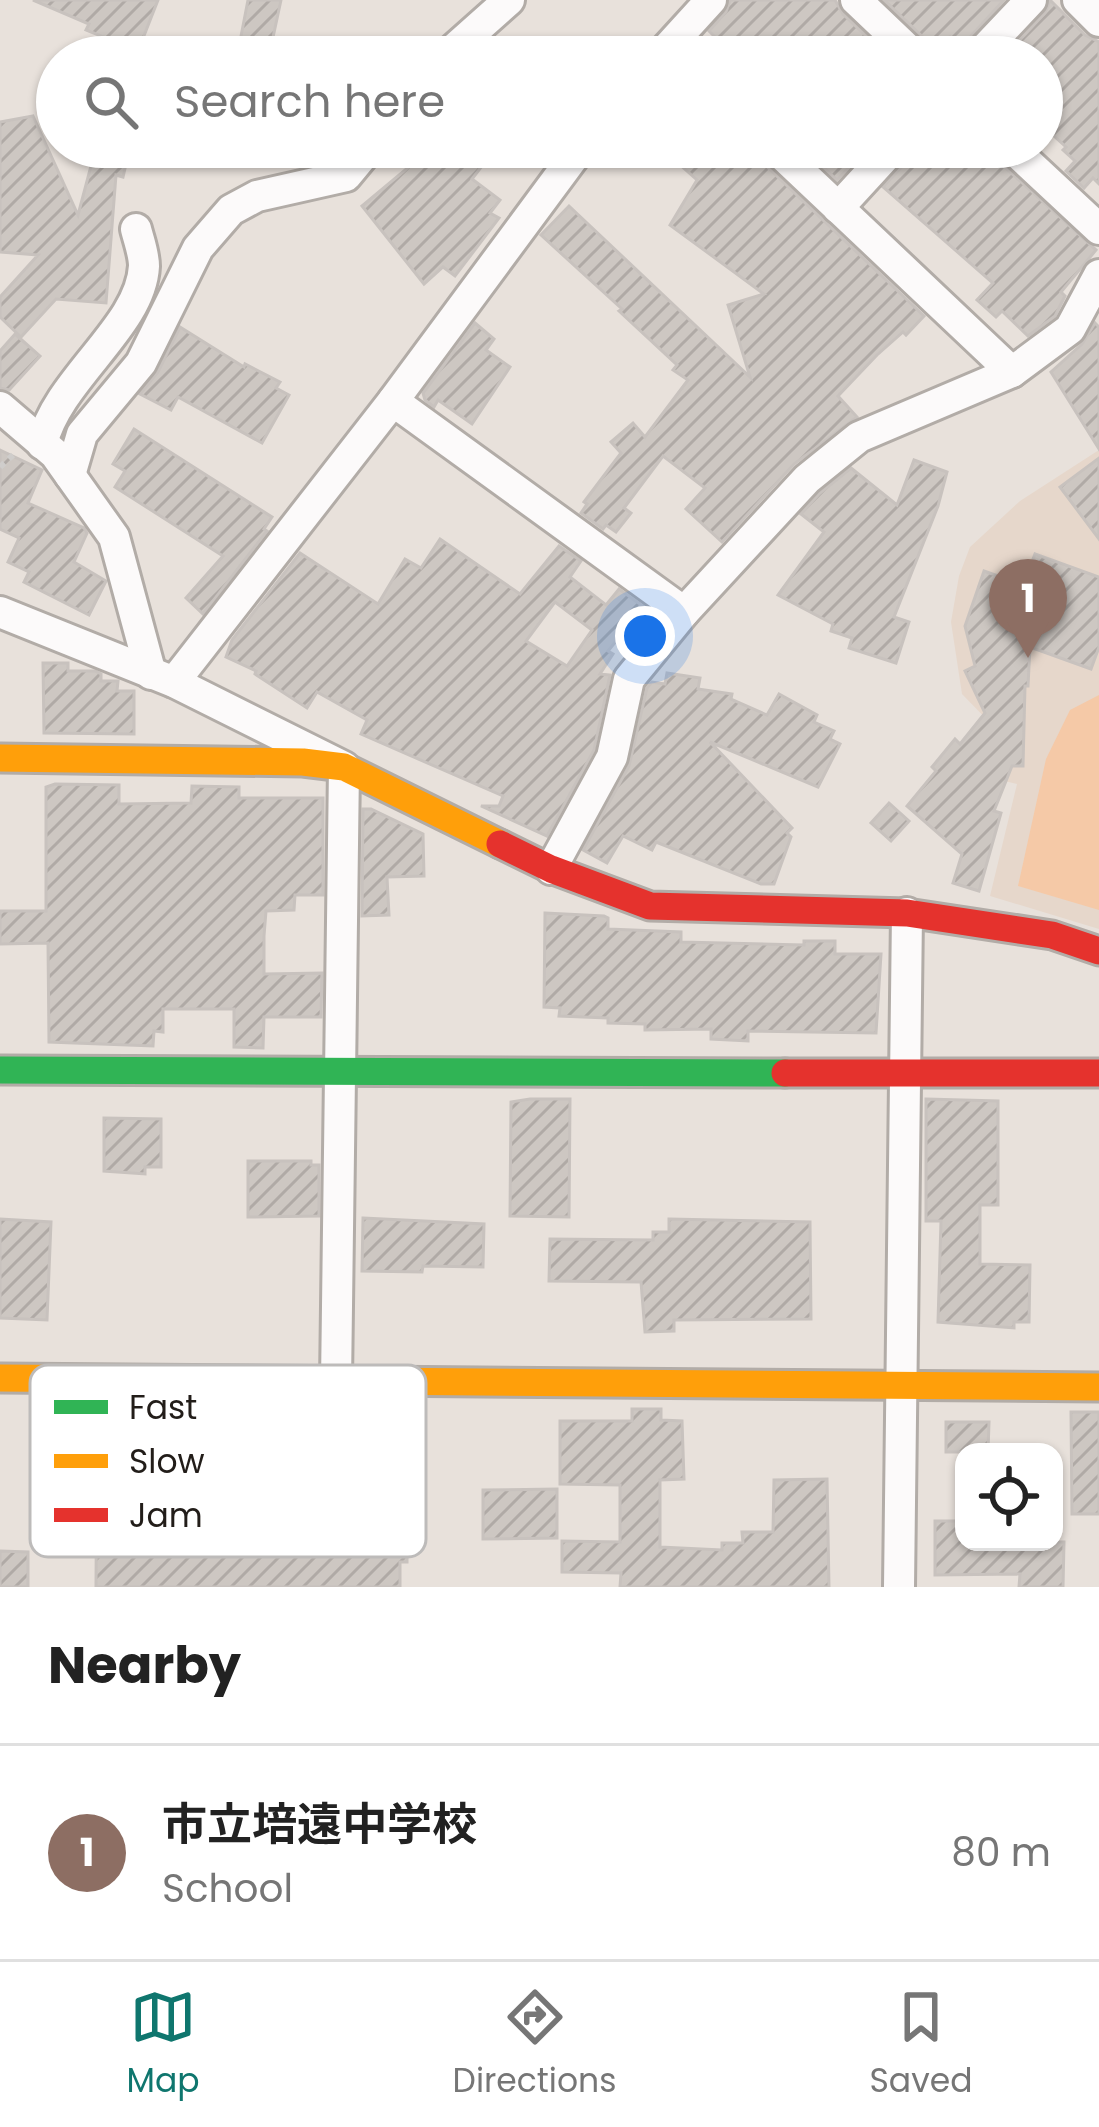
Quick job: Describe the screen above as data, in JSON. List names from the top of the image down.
{
  "legend": ["Fast", "Slow", "Jam"],
  "page": {
    "search": "Search here",
    "pins": "1",
    "heading": "Nearby",
    "list": [
      {
        "mark": "1",
        "name": "市立培遠中学校",
        "note": "School",
        "value": "80 m"
      }
    ],
    "nav": ["Map", "Directions", "Saved"]
  }
}
